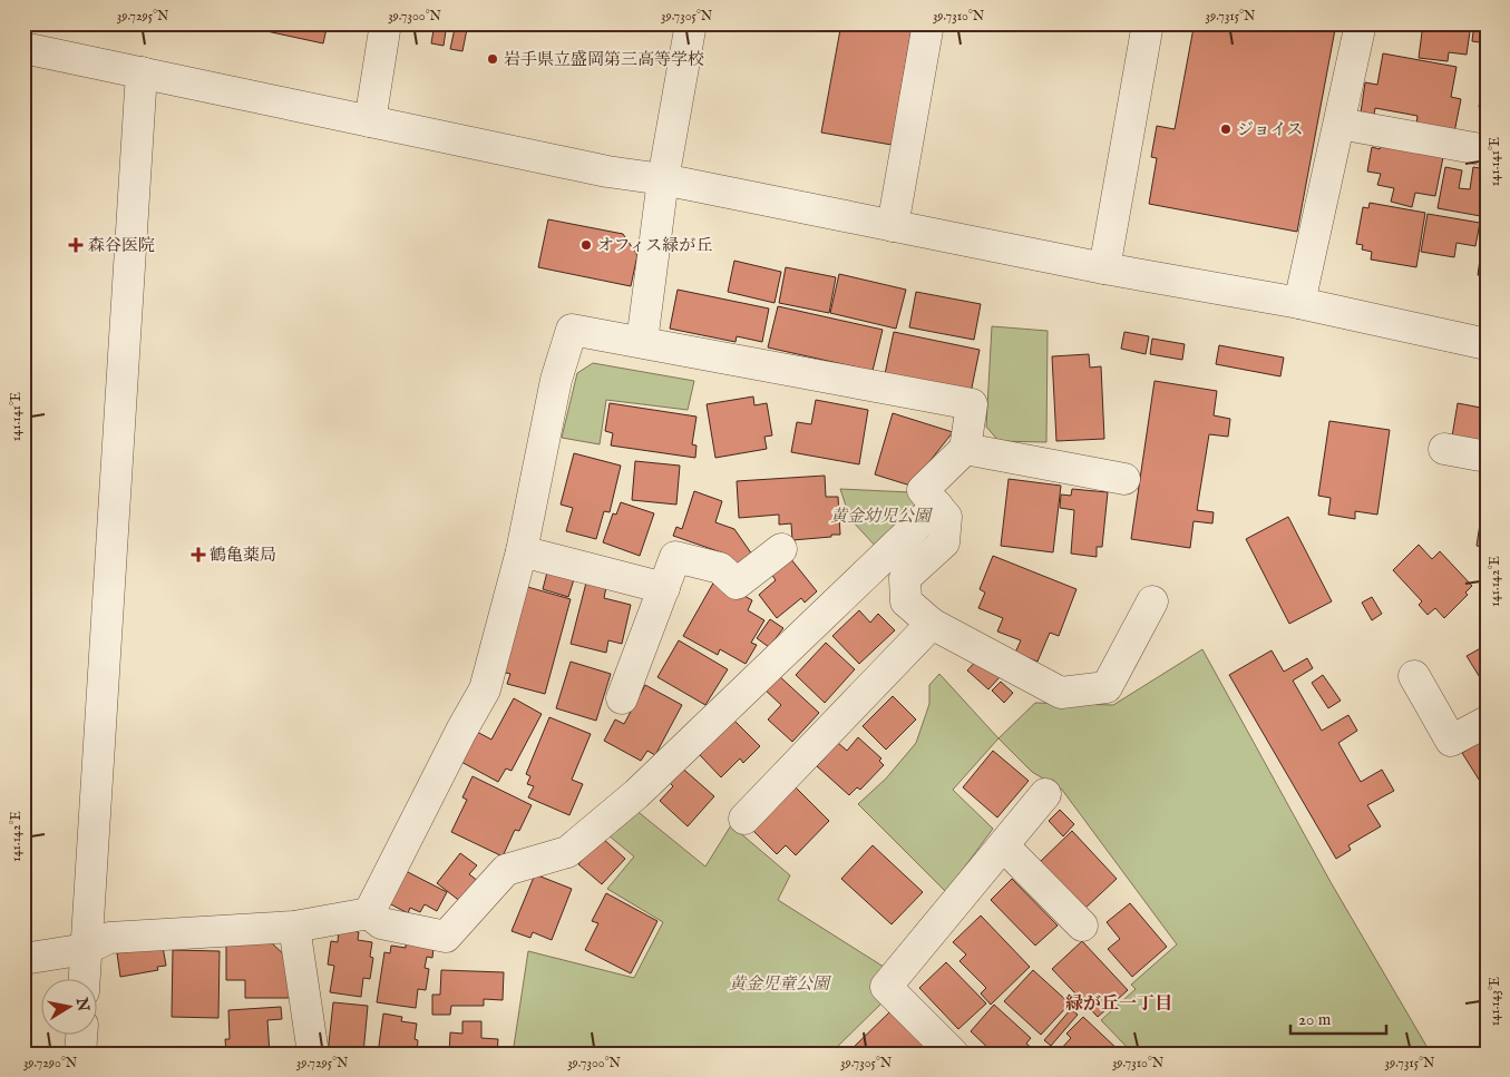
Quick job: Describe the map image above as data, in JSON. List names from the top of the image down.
{
  "districts": ["緑が丘一丁目"],
  "parks": ["黄金幼児公園", "黄金児童公園"],
  "places": {
    "other": ["岩手県立盛岡第三高等学校", "ジョイス", "オフィス緑が丘"],
    "health": ["森谷医院", "鶴亀薬局"]
  },
  "scale_bar": "20 m",
  "north": "right",
  "coordinates": [
    "39.7295°N",
    "39.7300°N",
    "39.7305°N",
    "39.7310°N",
    "39.7315°N",
    "141.141°E",
    "141.142°E",
    "141.143°E",
    "39.7290°N"
  ]
}
